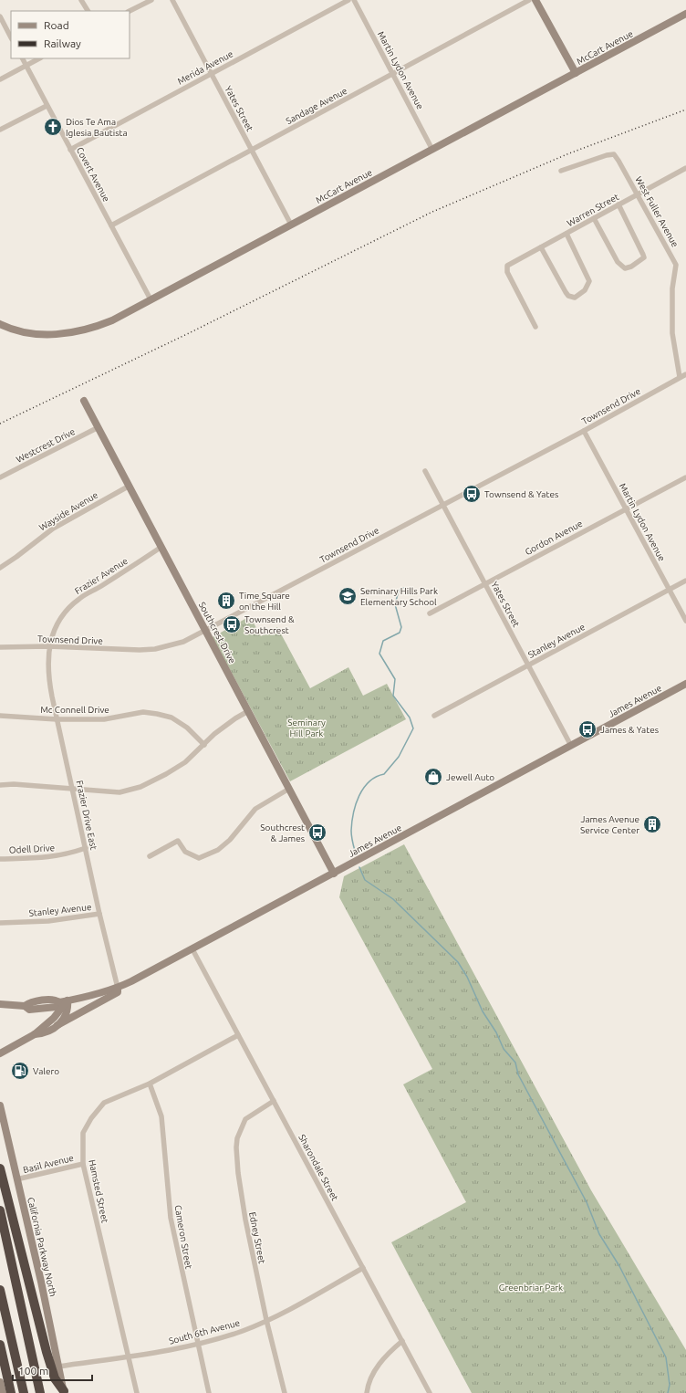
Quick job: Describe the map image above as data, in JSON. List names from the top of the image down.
{
  "streets": {
    "main road": [
      "McCart Avenue",
      "Southcrest Drive",
      "James Avenue",
      "California Parkway North"
    ],
    "street": [
      "Merida Avenue",
      "Martin Lydon Avenue",
      "Sandage Avenue",
      "Yates Street",
      "Covert Avenue",
      "Warren Street",
      "West Fuller Avenue",
      "Townsend Drive",
      "Westcrest Drive",
      "Wayside Avenue",
      "Gordon Avenue",
      "Frazier Avenue",
      "Stanley Avenue",
      "Mc Connell Drive",
      "Frazier Drive East",
      "Odell Drive",
      "Basil Avenue",
      "Sharondale Street",
      "Hamsted Street",
      "Cameron Street",
      "Edney Street",
      "South 6th Avenue"
    ]
  },
  "crossings": [
    ["McCart Avenue", "Martin Lydon Avenue"],
    ["McCart Avenue", "Yates Street"],
    ["McCart Avenue", "Covert Avenue"],
    ["Merida Avenue", "Yates Street"],
    ["Merida Avenue", "Covert Avenue"],
    ["Martin Lydon Avenue", "Sandage Avenue"],
    ["Martin Lydon Avenue", "Townsend Drive"],
    ["Martin Lydon Avenue", "Gordon Avenue"],
    ["Martin Lydon Avenue", "Stanley Avenue"],
    ["Sandage Avenue", "Yates Street"],
    ["Sandage Avenue", "Covert Avenue"],
    ["Yates Street", "Townsend Drive"],
    ["Yates Street", "Gordon Avenue"],
    ["Yates Street", "Stanley Avenue"],
    ["Yates Street", "James Avenue"],
    ["Warren Street", "West Fuller Avenue"],
    ["West Fuller Avenue", "Townsend Drive"],
    ["Townsend Drive", "Frazier Avenue"],
    ["Townsend Drive", "Southcrest Drive"],
    ["Townsend Drive", "Frazier Drive East"],
    ["Westcrest Drive", "Southcrest Drive"],
    ["Wayside Avenue", "Southcrest Drive"],
    ["Frazier Avenue", "Southcrest Drive"],
    ["Frazier Avenue", "Frazier Drive East"],
    ["Southcrest Drive", "James Avenue"],
    ["Stanley Avenue", "Frazier Drive East"],
    ["James Avenue", "Frazier Drive East"],
    ["James Avenue", "Sharondale Street"],
    ["Mc Connell Drive", "Frazier Drive East"],
    ["Frazier Drive East", "Odell Drive"],
    ["Basil Avenue", "Hamsted Street"],
    ["Basil Avenue", "California Parkway North"],
    ["Sharondale Street", "Hamsted Street"],
    ["Sharondale Street", "Edney Street"],
    ["Sharondale Street", "South 6th Avenue"],
    ["Hamsted Street", "Cameron Street"],
    ["Hamsted Street", "South 6th Avenue"],
    ["Cameron Street", "South 6th Avenue"],
    ["Edney Street", "South 6th Avenue"],
    ["California Parkway North", "South 6th Avenue"]
  ],
  "parks": ["Seminary Hill Park", "Greenbriar Park"],
  "places": {
    "church": ["Dios Te Ama Iglesia Bautista"],
    "bus stop": [
      "Townsend & Yates",
      "Townsend & Southcrest",
      "James & Yates",
      "Southcrest & James"
    ],
    "school or university": ["Seminary Hills Park Elementary School"],
    "building": ["Time Square on the Hill", "James Avenue Service Center"],
    "shop": ["Jewell Auto"],
    "fuel station": ["Valero"]
  },
  "legend": ["Road", "Railway"],
  "scale_bar": "100 m"
}
